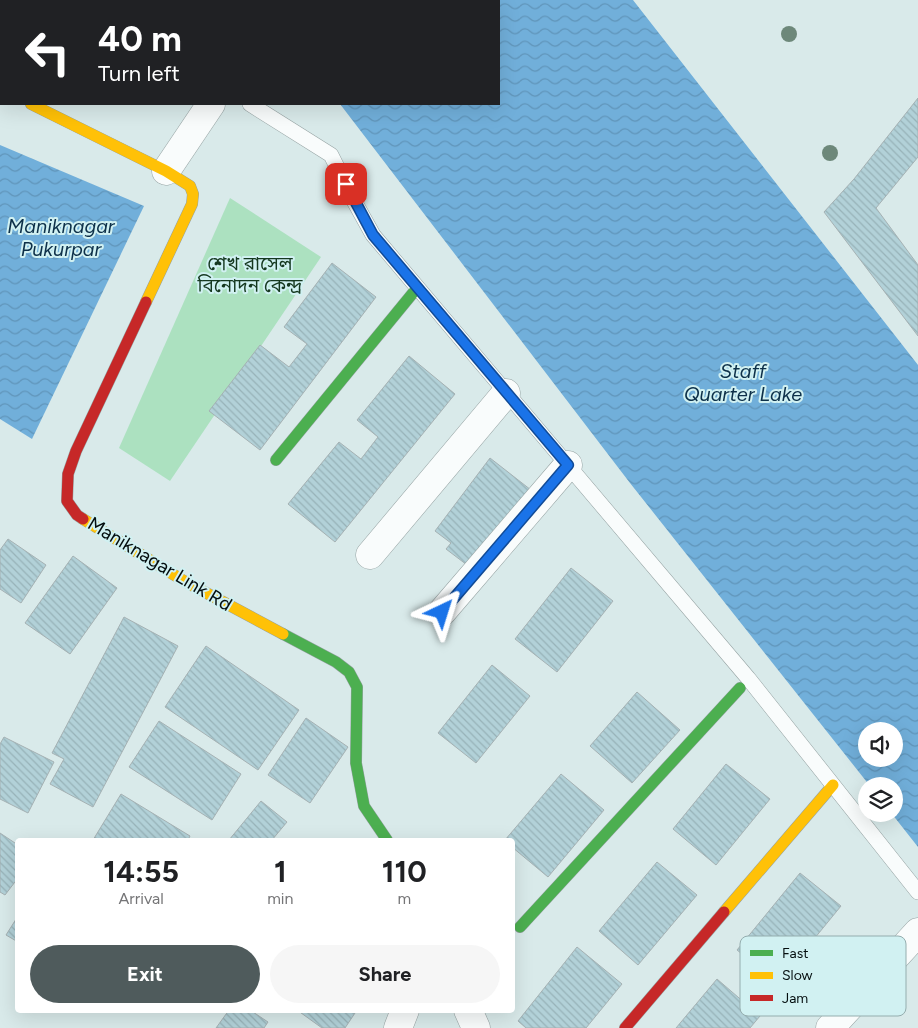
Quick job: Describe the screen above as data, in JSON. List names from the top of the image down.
{
  "streets": {
    "street": ["Maniknagar Link Rd"]
  },
  "water": ["Maniknagar Pukurpar", "Staff Quarter Lake"],
  "parks": ["শেখ রাসেল বিনোদন কেন্দ্র"],
  "legend": ["Fast", "Slow", "Jam"],
  "page": {
    "turn": ["40 m", "Turn left"],
    "eta": [
      "14:55",
      "Arrival",
      "1",
      "min",
      "110",
      "m"
    ],
    "buttons": ["Exit", "Share"]
  }
}
